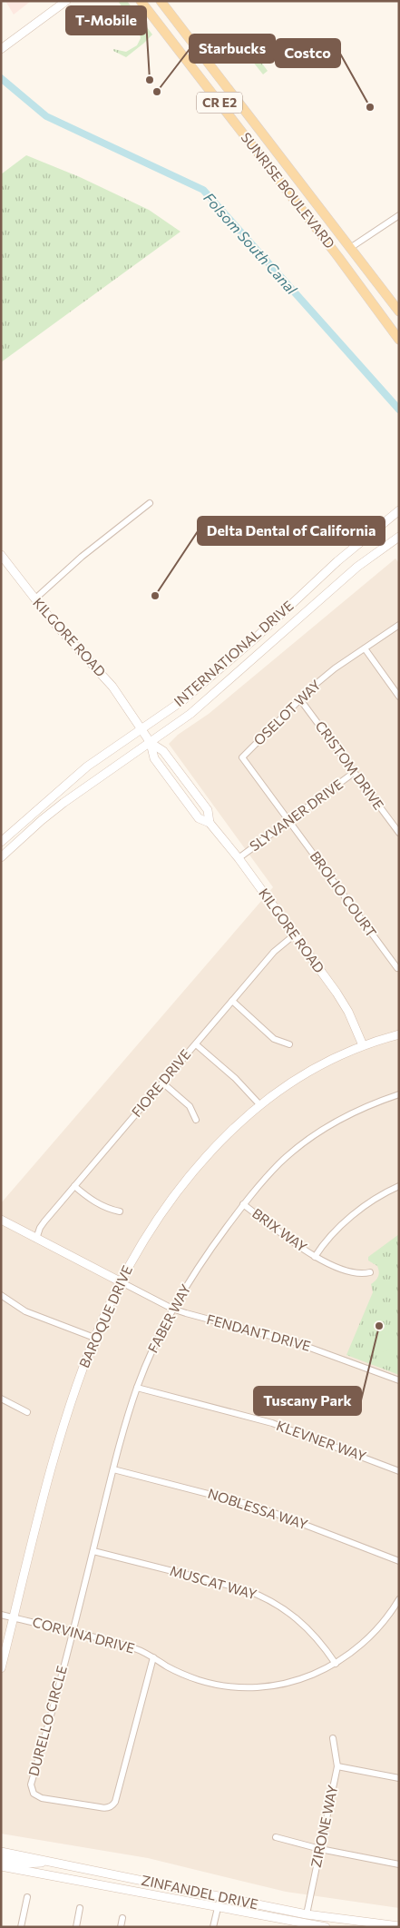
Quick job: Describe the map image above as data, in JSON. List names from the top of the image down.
{
  "streets": {
    "main road": ["CR E2", "SUNRISE BOULEVARD"],
    "street": [
      "KILGORE ROAD",
      "INTERNATIONAL DRIVE",
      "OSELOT WAY",
      "CRISTOM DRIVE",
      "SLYVANER DRIVE",
      "BROLIO COURT",
      "FIORE DRIVE",
      "BRIX WAY",
      "BAROQUE DRIVE",
      "FABER WAY",
      "FENDANT DRIVE",
      "KLEVNER WAY",
      "NOBLESSA WAY",
      "MUSCAT WAY",
      "CORVINA DRIVE",
      "DURELLO CIRCLE",
      "ZIRONE WAY",
      "ZINFANDEL DRIVE"
    ]
  },
  "crossings": [
    ["KILGORE ROAD", "INTERNATIONAL DRIVE"],
    ["KILGORE ROAD", "SLYVANER DRIVE"],
    ["KILGORE ROAD", "FIORE DRIVE"],
    ["KILGORE ROAD", "BAROQUE DRIVE"],
    ["OSELOT WAY", "CRISTOM DRIVE"],
    ["OSELOT WAY", "SLYVANER DRIVE"],
    ["OSELOT WAY", "BROLIO COURT"],
    ["CRISTOM DRIVE", "SLYVANER DRIVE"],
    ["SLYVANER DRIVE", "BROLIO COURT"],
    ["BRIX WAY", "FABER WAY"],
    ["BAROQUE DRIVE", "FENDANT DRIVE"],
    ["BAROQUE DRIVE", "CORVINA DRIVE"],
    ["FABER WAY", "FENDANT DRIVE"],
    ["FABER WAY", "KLEVNER WAY"],
    ["FABER WAY", "NOBLESSA WAY"],
    ["FABER WAY", "MUSCAT WAY"],
    ["FABER WAY", "CORVINA DRIVE"],
    ["FABER WAY", "DURELLO CIRCLE"],
    ["MUSCAT WAY", "CORVINA DRIVE"],
    ["CORVINA DRIVE", "DURELLO CIRCLE"],
    ["ZIRONE WAY", "ZINFANDEL DRIVE"]
  ],
  "water": ["Folsom South Canal"],
  "places": [
    "T-Mobile",
    "Starbucks",
    "Costco",
    "Delta Dental of California",
    "Tuscany Park"
  ]
}
